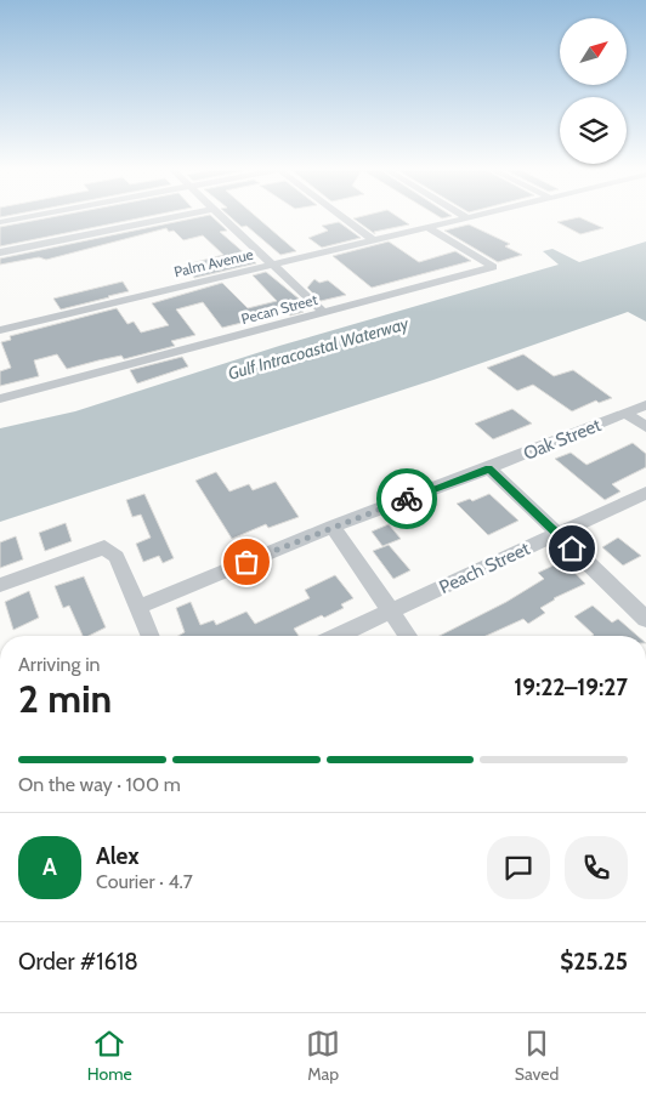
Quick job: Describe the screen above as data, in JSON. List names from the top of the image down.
{
  "streets": {
    "street": [
      "Palm Avenue",
      "Pecan Street",
      "Oak Street",
      "Peach Street"
    ]
  },
  "crossings": [
    ["Palm Avenue", "Pecan Street"]
  ],
  "water": ["Gulf Intracoastal Waterway"],
  "north": "top right",
  "page": {
    "heading": ["2 min", "Arriving in", "19:22–19:27"],
    "panel": [
      "Alex",
      "Courier · 4.7",
      "Order #1618",
      "$25.25"
    ],
    "bar": "On the way · 100 m",
    "round": "A",
    "tabs": ["Home", "Map", "Saved"]
  }
}
